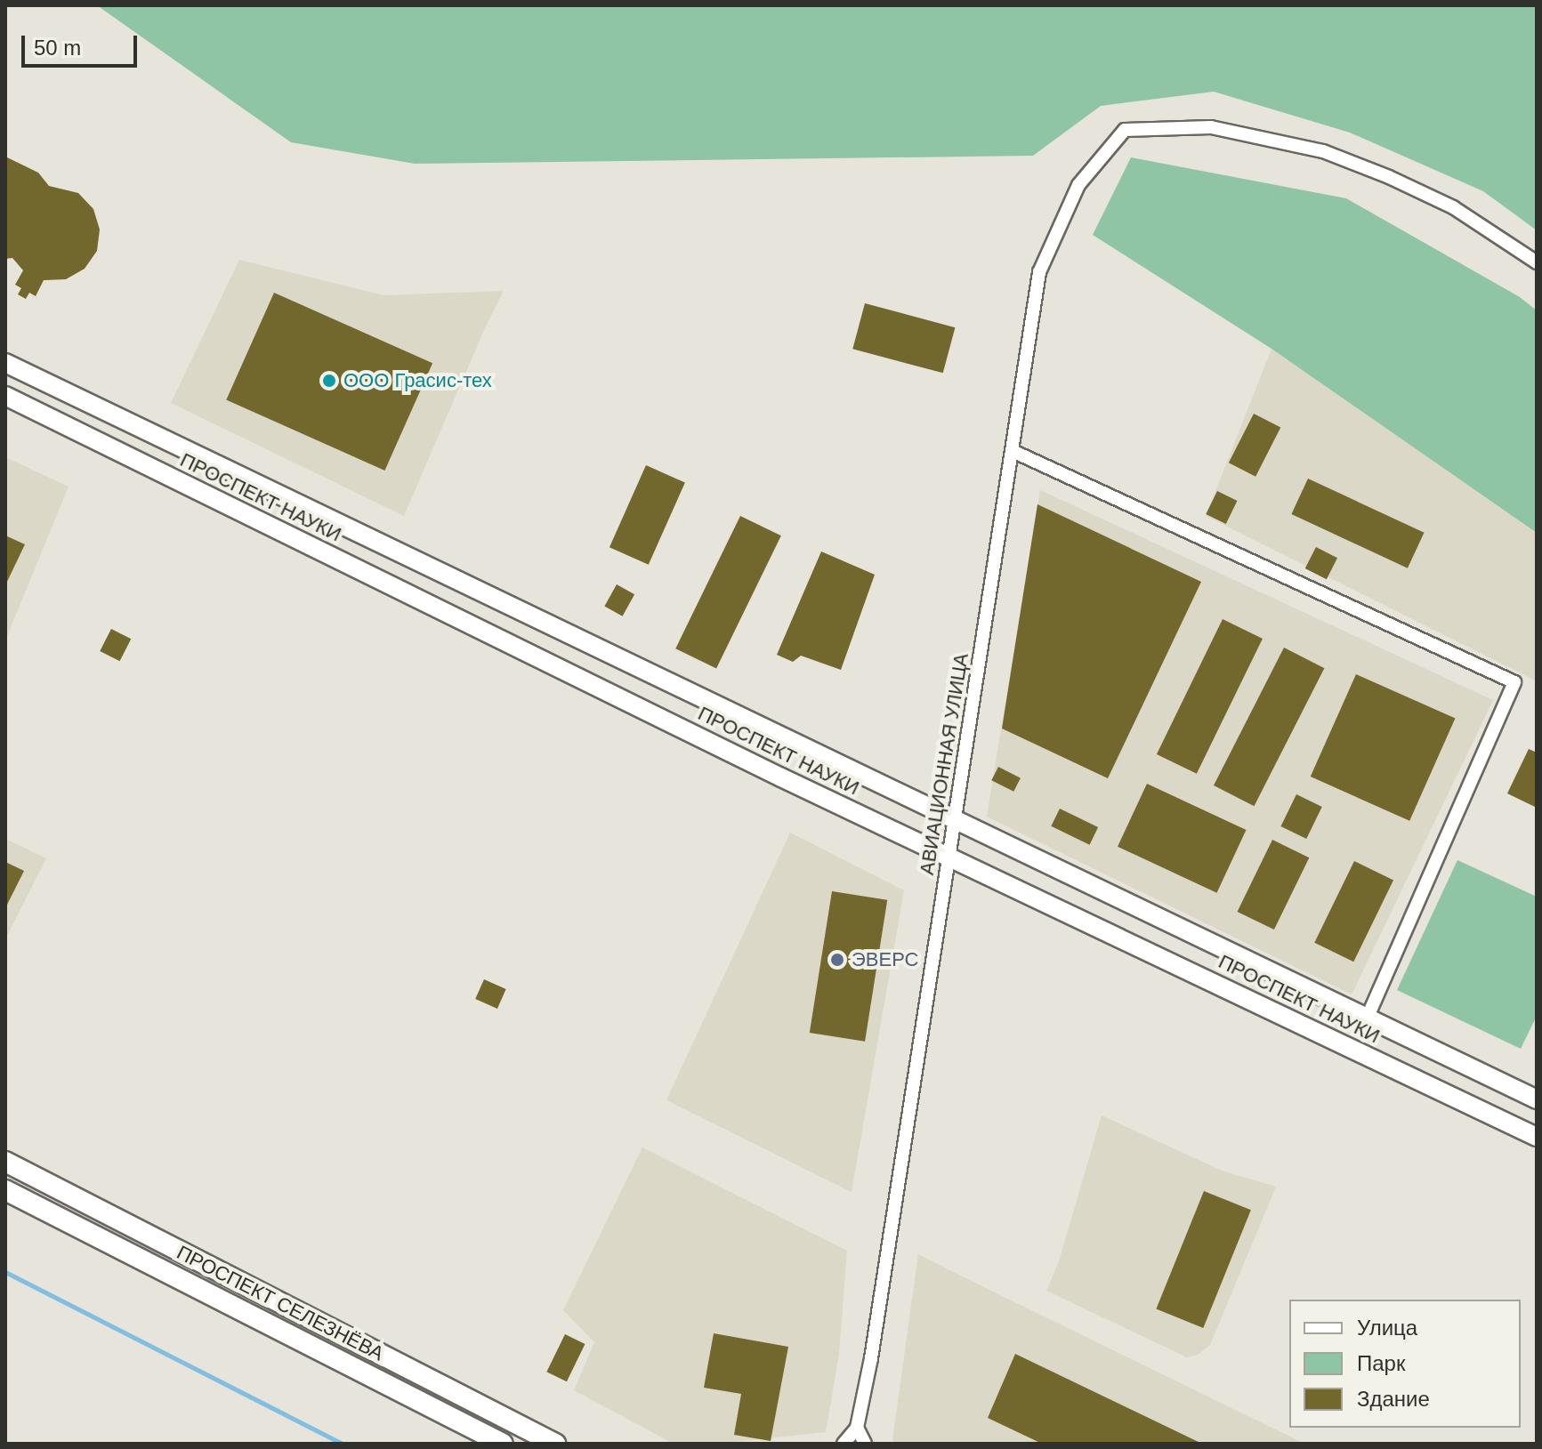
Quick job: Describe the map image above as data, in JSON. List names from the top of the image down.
{
  "streets": {
    "main road": ["ПРОСПЕКТ СЕЛЕЗНЁВА"],
    "street": ["ПРОСПЕКТ НАУКИ", "АВИАЦИОННАЯ УЛИЦА"]
  },
  "crossings": [
    ["ПРОСПЕКТ НАУКИ", "АВИАЦИОННАЯ УЛИЦА"]
  ],
  "places": ["ООО Грасис-тех", "ЭВЕРС"],
  "legend": ["Улица", "Парк", "Здание"],
  "scale_bar": "50 m"
}
